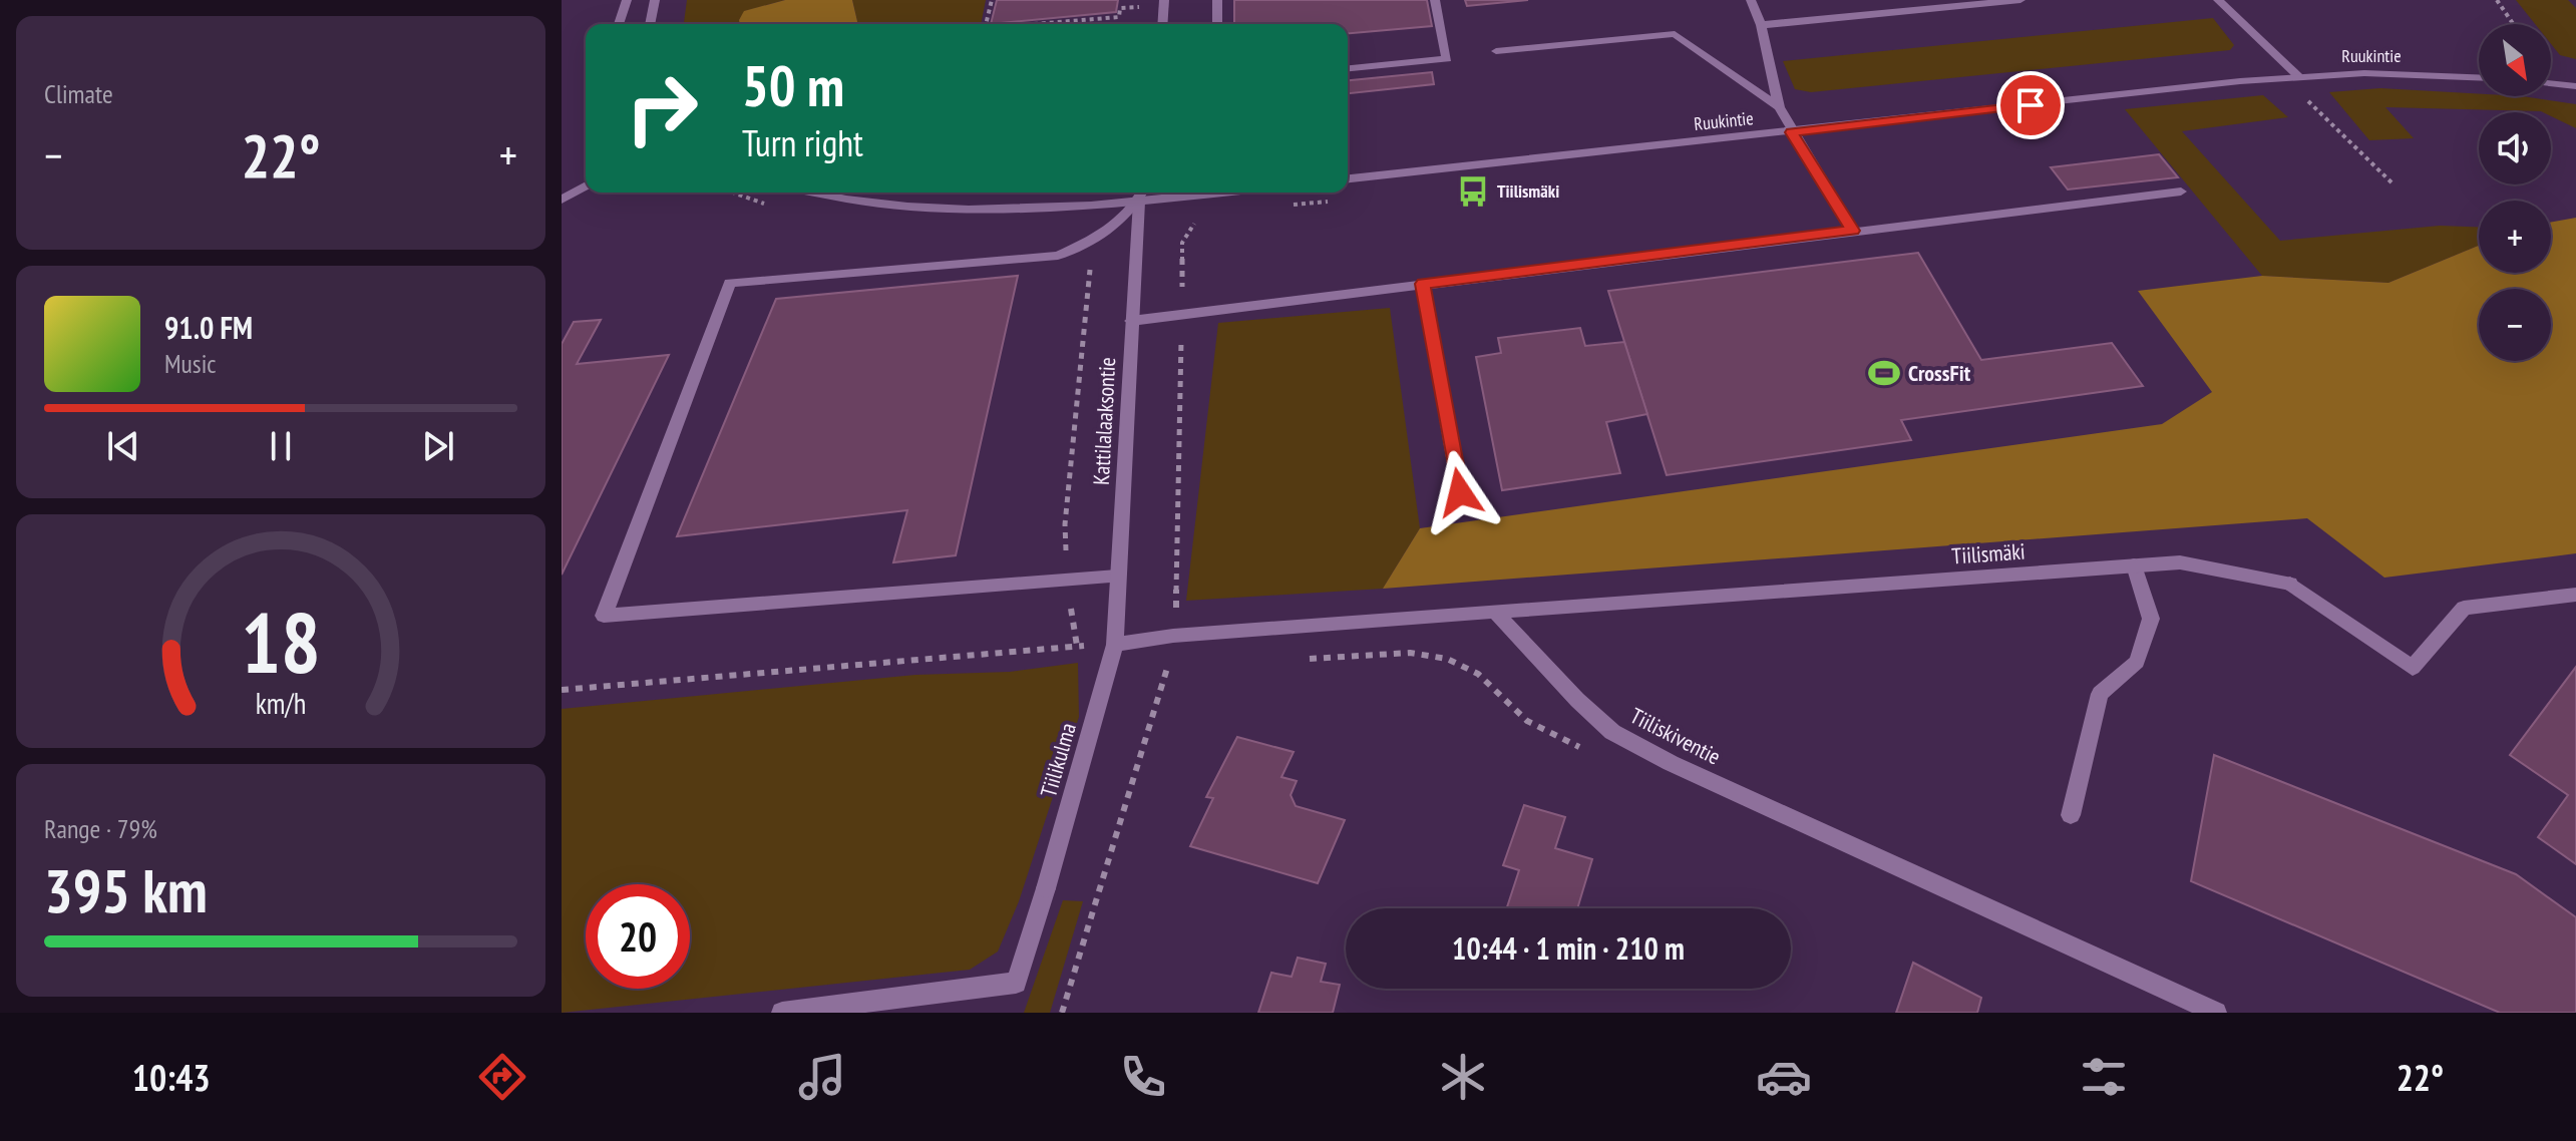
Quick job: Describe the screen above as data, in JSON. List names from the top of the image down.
{
  "streets": {
    "street": [
      "Ruukintie",
      "Kattilalaaksontie",
      "Tiilismäki",
      "Tiiliskiventie",
      "Tiilikulma"
    ]
  },
  "crossings": [
    ["Kattilalaaksontie", "Tiilikulma"],
    ["Tiilismäki", "Tiiliskiventie"]
  ],
  "places": {
    "bus stop": ["Tiilismäki"],
    "sports": ["CrossFit"]
  },
  "north": "bottom right",
  "page": {
    "tile": [
      "Climate",
      ["Range · 79%", "395 km"]
    ],
    "map_buttons": ["+", "−"],
    "turn": ["50 m", "Turn right"],
    "heat": ["−", "22°", "+"],
    "song": ["91.0 FM", "Music"],
    "limit": "20",
    "trip": "10:44 · 1 min · 210 m",
    "tabs": ["10:43", "22°"],
    "gauge": ["18", "km/h"]
  }
}
